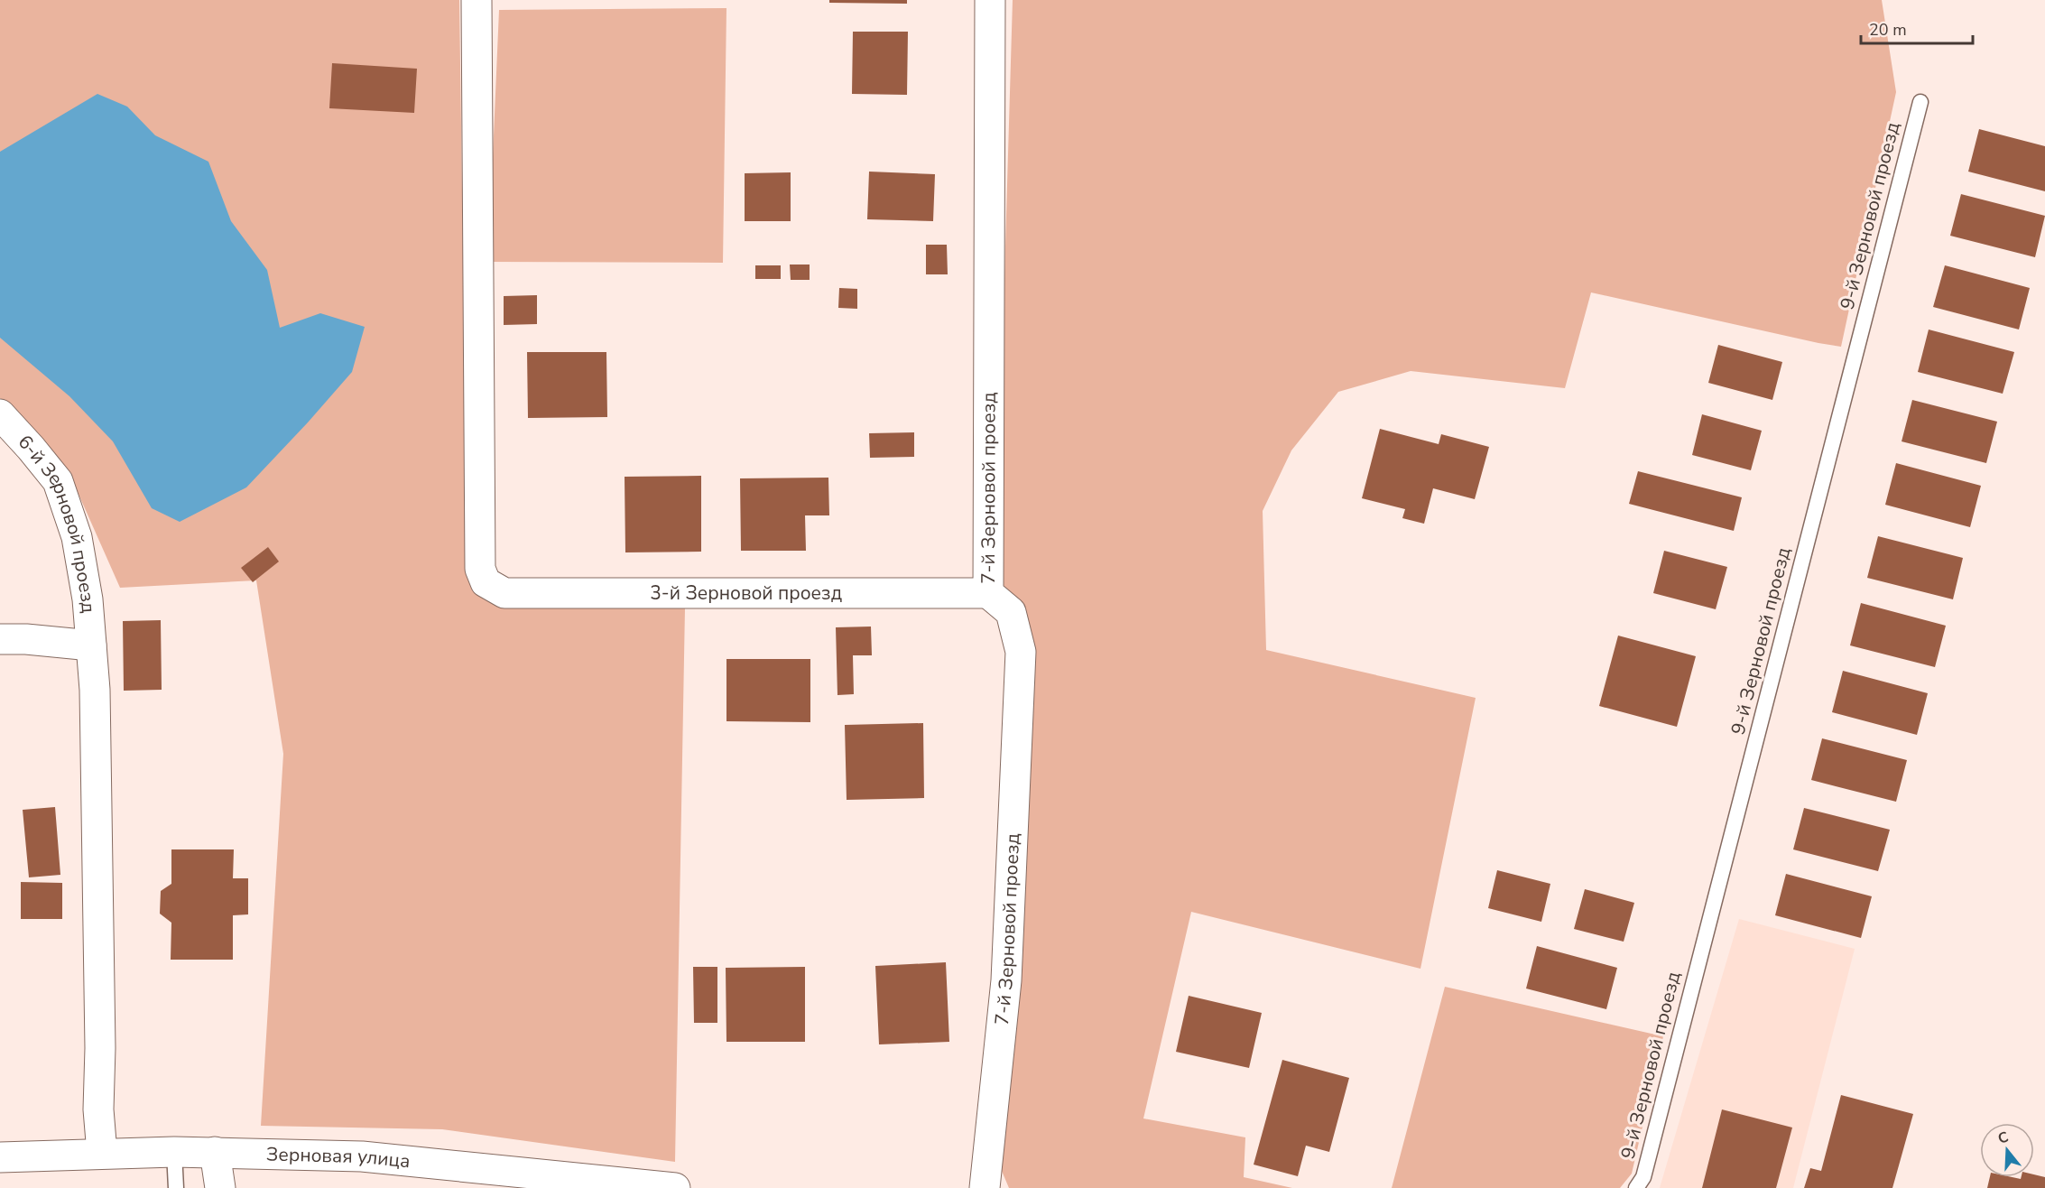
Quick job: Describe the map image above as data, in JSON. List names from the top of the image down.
{
  "streets": {
    "street": [
      "7-й Зерновой проезд",
      "6-й Зерновой проезд",
      "3-й Зерновой проезд",
      "Зерновая улица"
    ],
    "lane": ["9-й Зерновой проезд"]
  },
  "crossings": [
    ["7-й Зерновой проезд", "3-й Зерновой проезд"],
    ["6-й Зерновой проезд", "Зерновая улица"]
  ],
  "scale_bar": "20 m",
  "north": "top"
}
